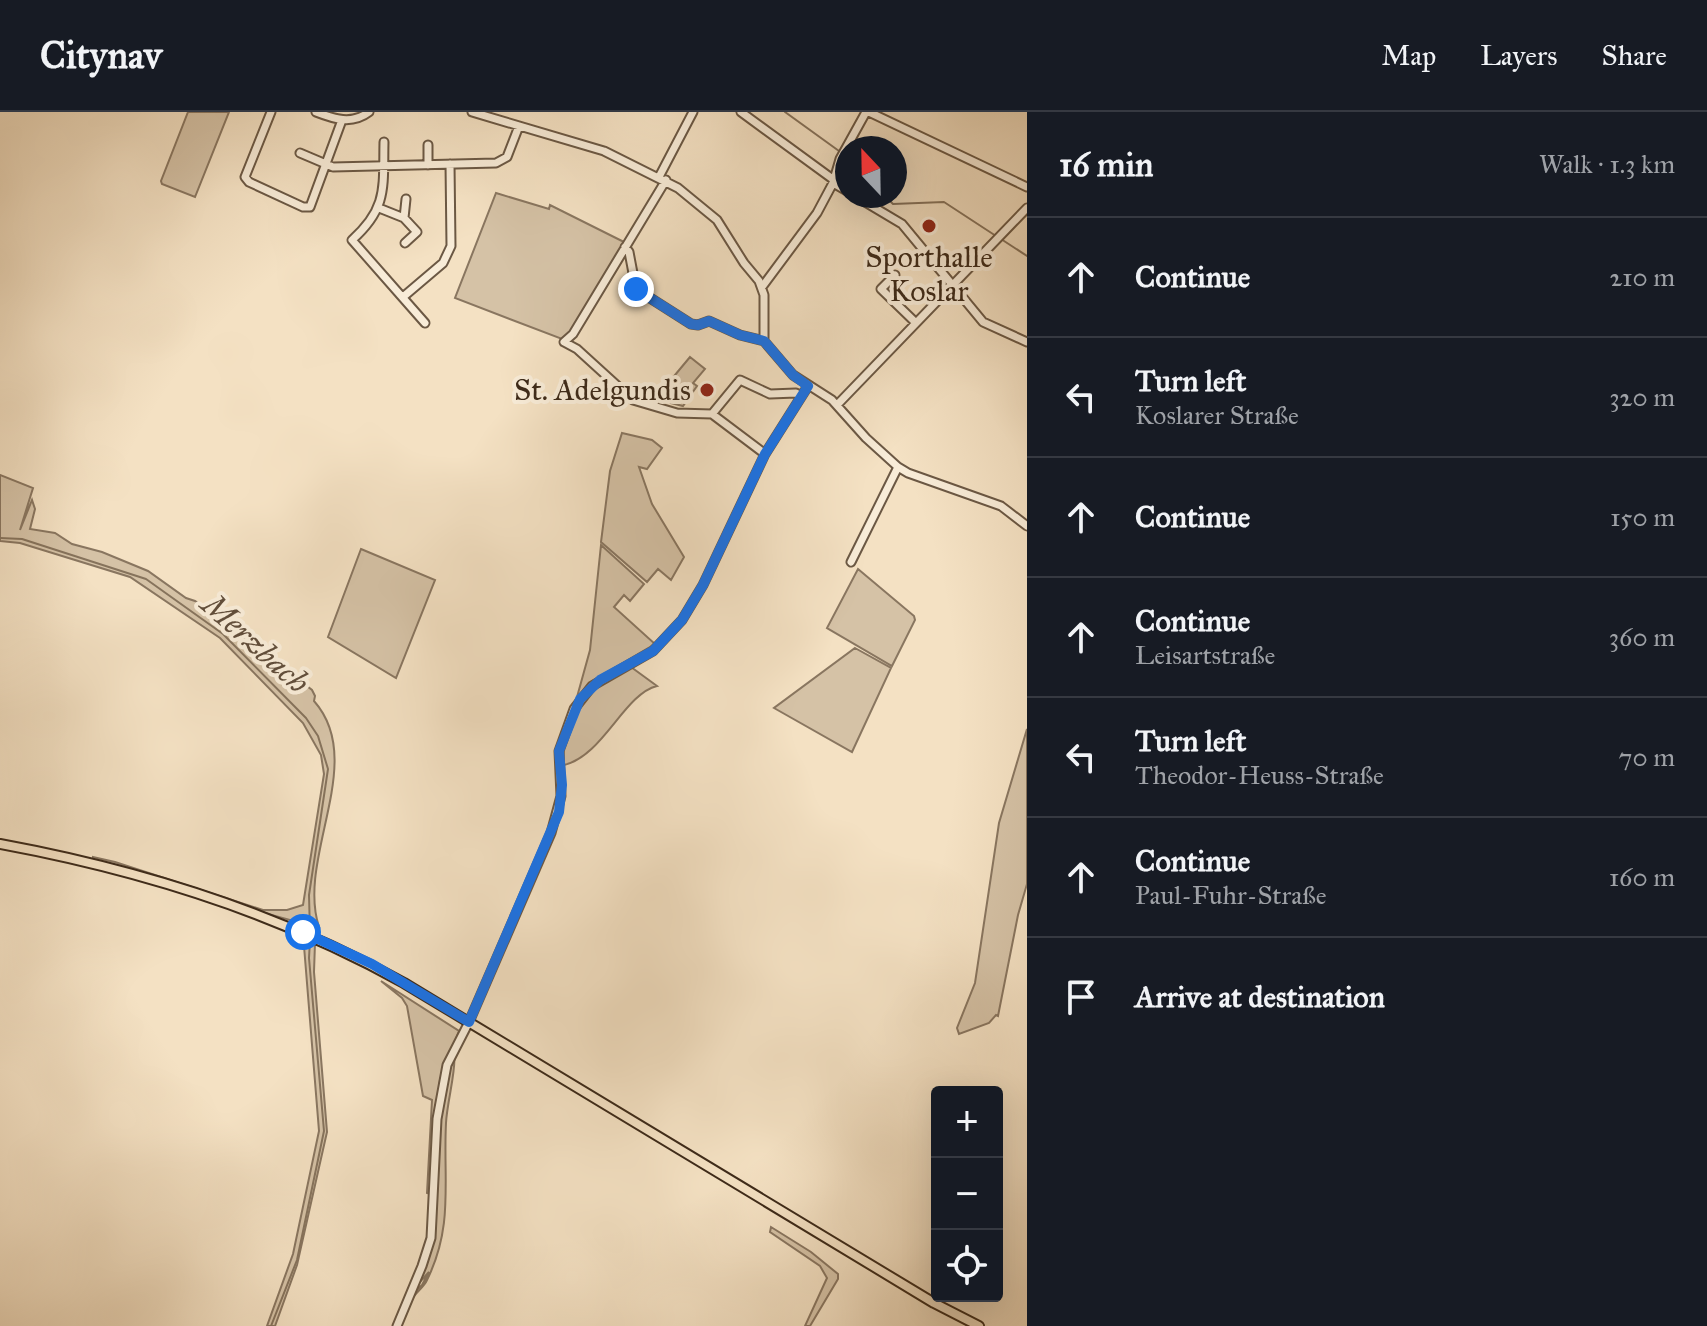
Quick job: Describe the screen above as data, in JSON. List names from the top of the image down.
{
  "water": ["Merzbach"],
  "places": ["Sporthalle Koslar", "St. Adelgundis"],
  "north": "top",
  "page": {
    "header": "Citynav",
    "nav": ["Map", "Layers", "Share"],
    "heading": ["16 min", "Walk · 1.3 km"],
    "list": [
      ["Continue", "210 m"],
      ["Turn left", "Koslarer Straße", "320 m"],
      ["Continue", "150 m"],
      ["Continue", "Leisartstraße", "360 m"],
      ["Turn left", "Theodor-Heuss-Straße", "70 m"],
      ["Continue", "Paul-Fuhr-Straße", "160 m"],
      "Arrive at destination"
    ],
    "map_buttons": ["+", "−"]
  }
}
